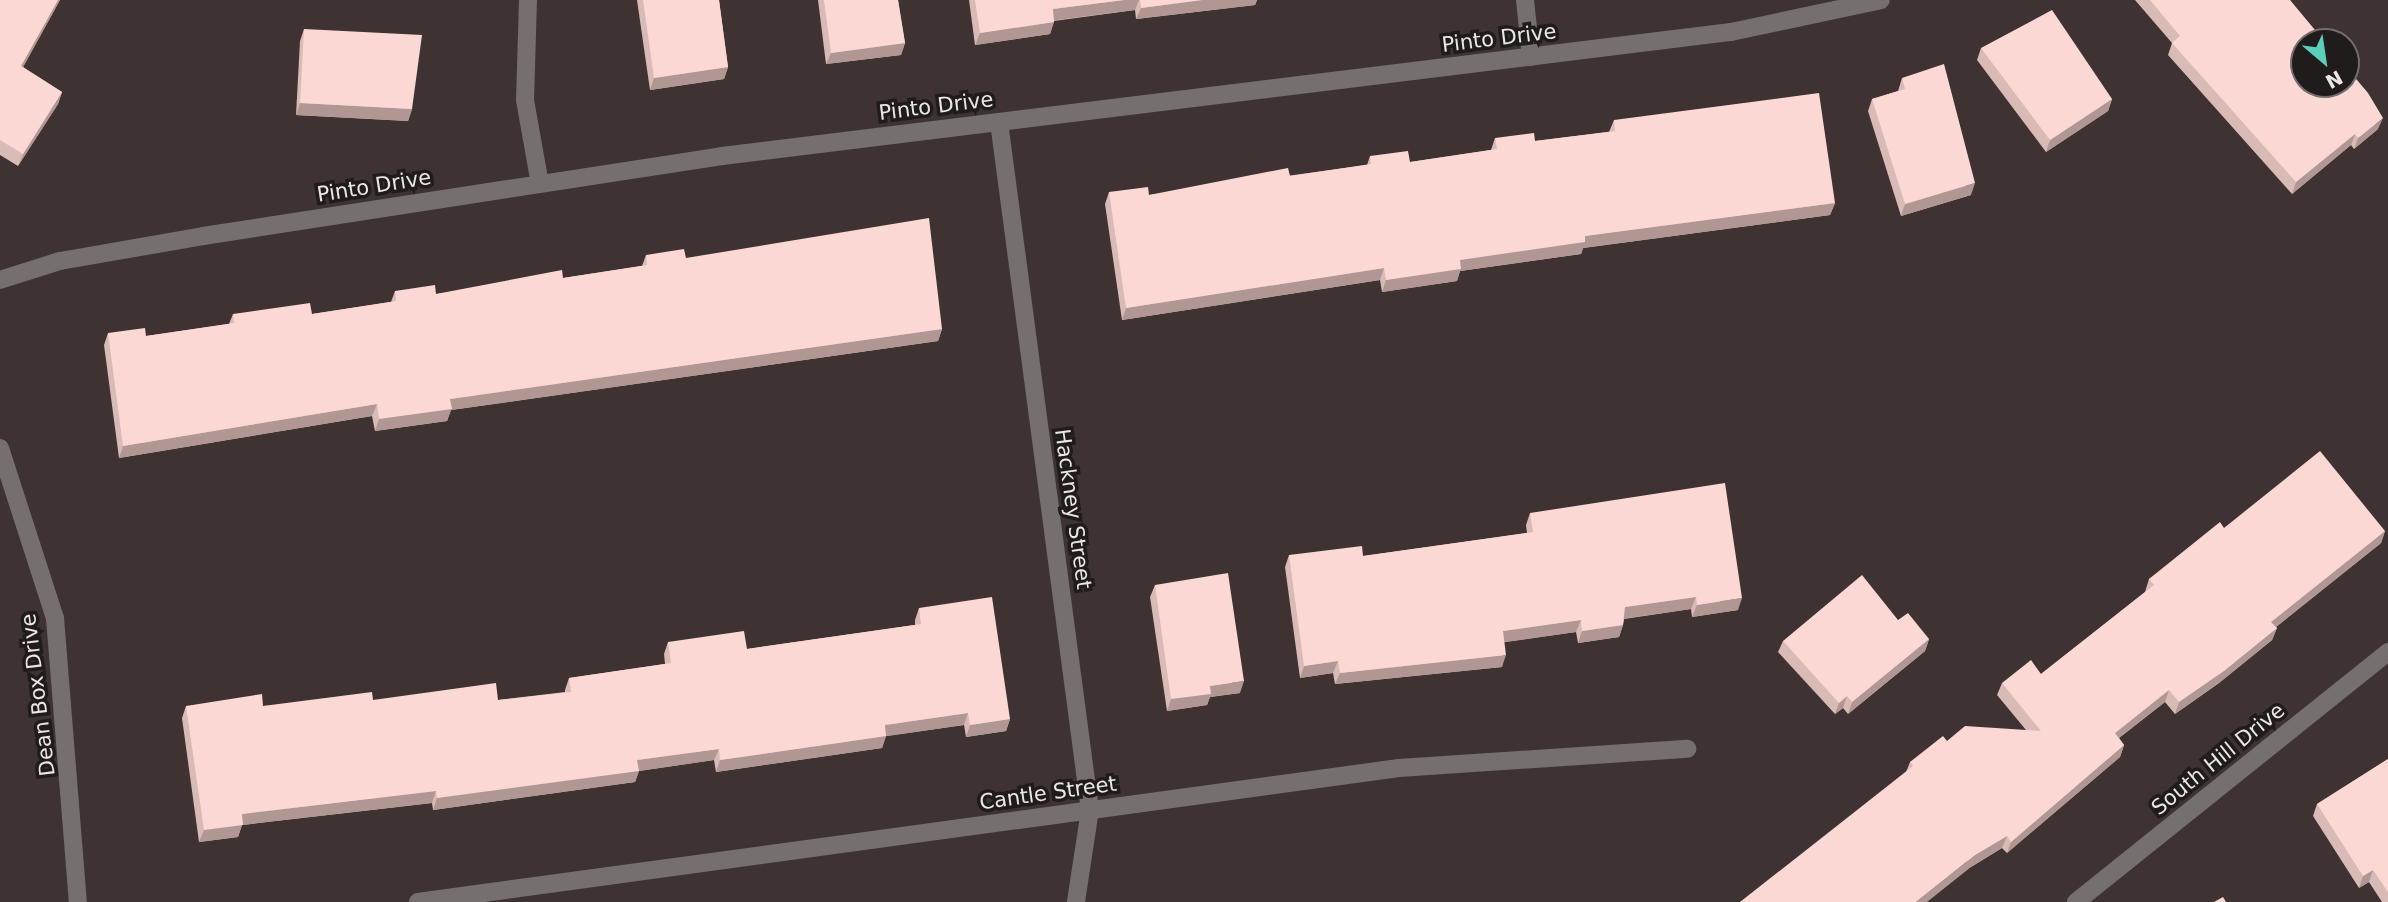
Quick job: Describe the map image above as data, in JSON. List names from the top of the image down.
{
  "streets": {
    "street": [
      "Pinto Drive",
      "Hackney Street",
      "Dean Box Drive",
      "South Hill Drive",
      "Cantle Street"
    ]
  },
  "crossings": [
    ["Pinto Drive", "Hackney Street"],
    ["Hackney Street", "Cantle Street"]
  ],
  "north": "bottom right"
}
